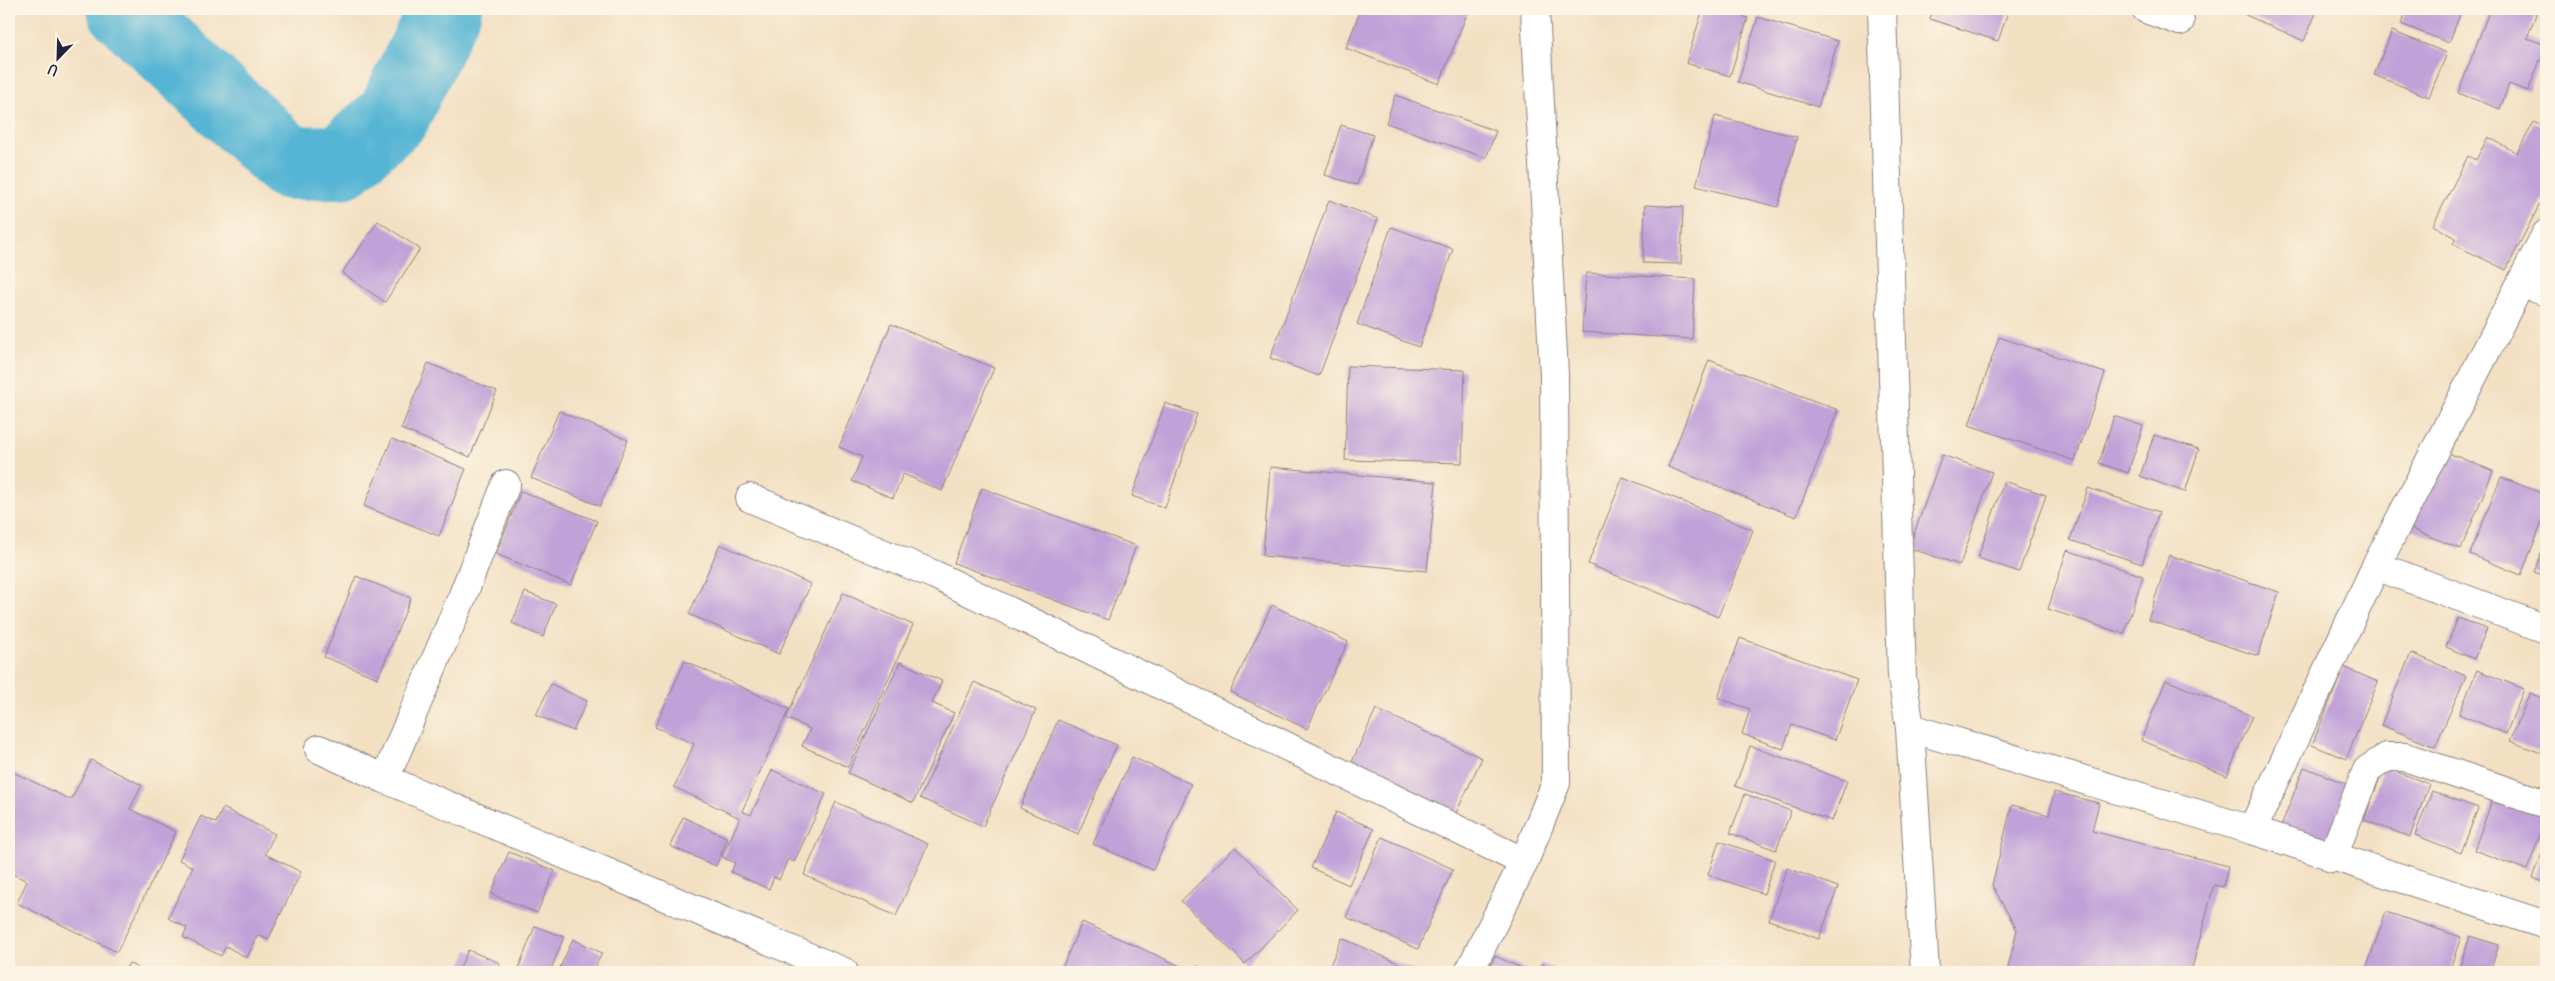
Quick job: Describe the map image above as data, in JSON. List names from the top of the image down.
{
  "north": "bottom left"
}
